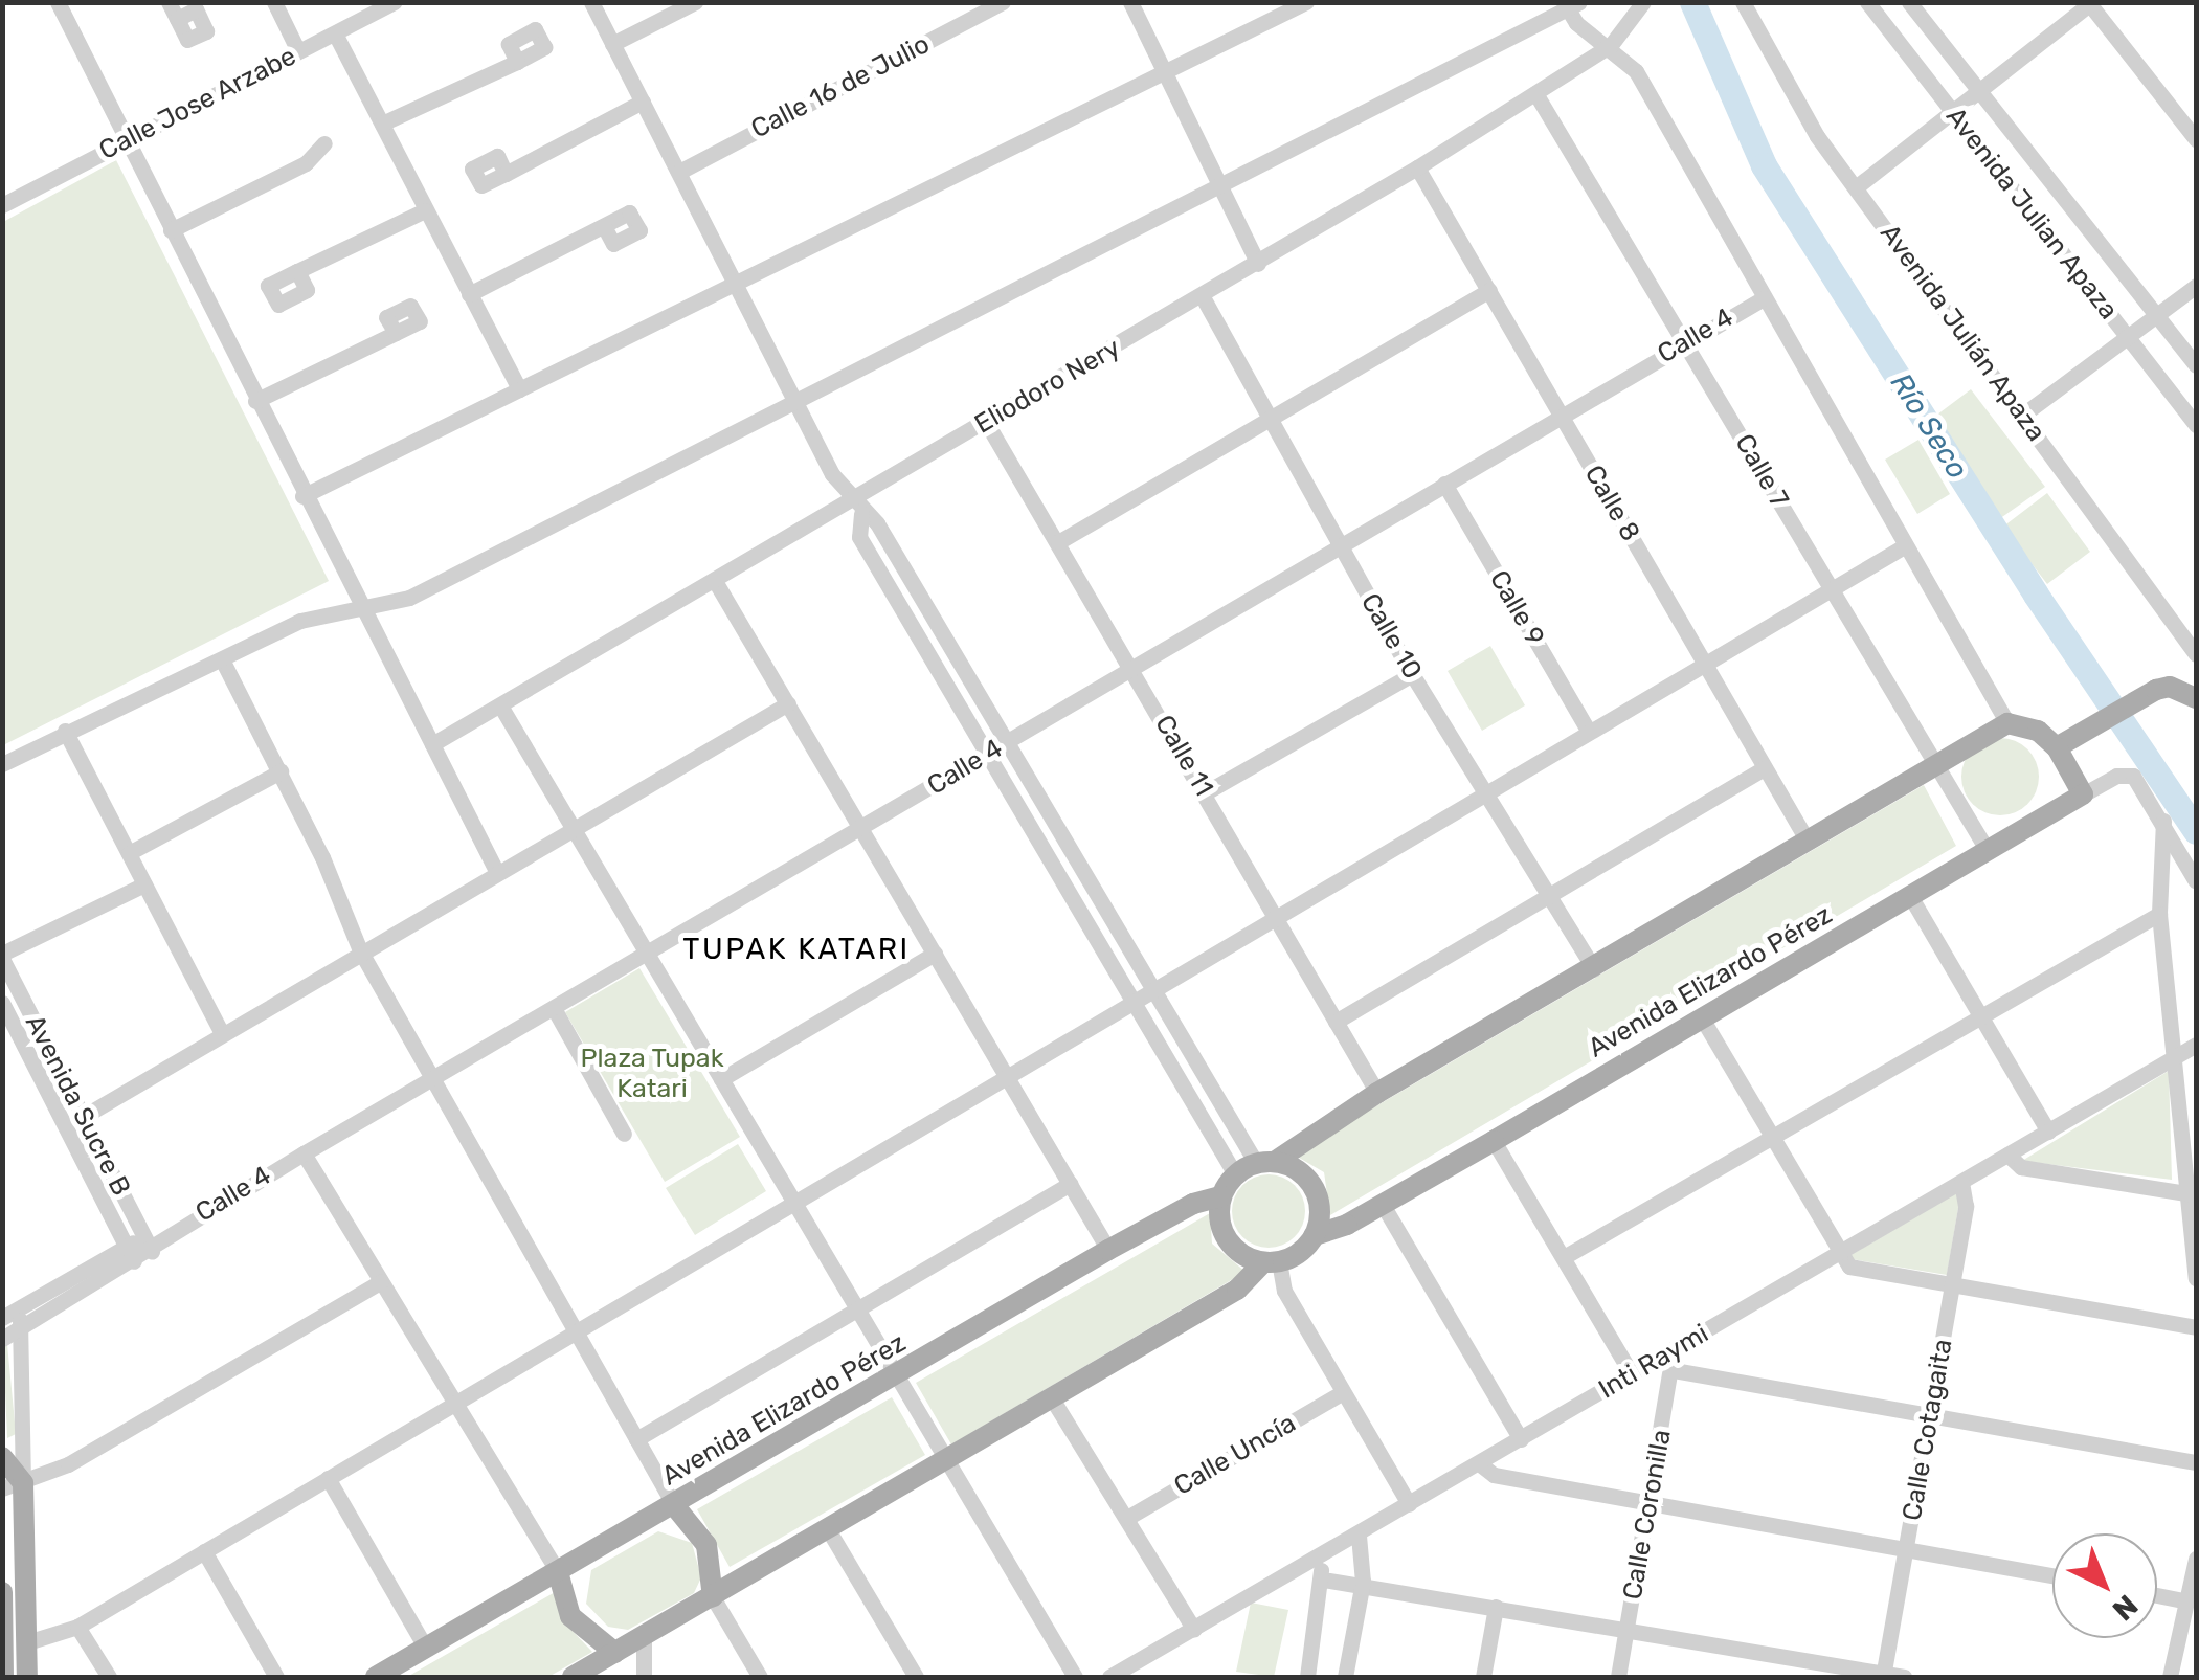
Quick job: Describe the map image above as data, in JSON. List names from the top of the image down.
{
  "streets": {
    "main road": ["Avenida Elizardo Pérez"],
    "street": [
      "Calle 16 de Julio",
      "Calle Jose Arzabe",
      "Avenida Julian Apaza",
      "Avenida Julián Apaza",
      "Calle 4",
      "Eliodoro Nery",
      "Calle 7",
      "Calle 8",
      "Calle 9",
      "Calle 10",
      "Calle 11",
      "Avenida Sucre B",
      "Inti Raymi",
      "Calle Cotagaita",
      "Calle Uncía",
      "Calle Coronilla"
    ]
  },
  "crossings": [
    ["Calle 4", "Calle 7"],
    ["Calle 4", "Calle 8"],
    ["Calle 4", "Calle 9"],
    ["Calle 4", "Calle 10"],
    ["Calle 4", "Calle 11"],
    ["Calle 4", "Avenida Sucre B"],
    ["Eliodoro Nery", "Calle 7"],
    ["Eliodoro Nery", "Calle 8"],
    ["Eliodoro Nery", "Calle 10"],
    ["Eliodoro Nery", "Calle 11"],
    ["Calle 7", "Avenida Elizardo Pérez"],
    ["Inti Raymi", "Calle Cotagaita"],
    ["Inti Raymi", "Calle Coronilla"]
  ],
  "districts": ["TUPAK KATARI"],
  "water": ["Río Seco"],
  "parks": ["Plaza Tupak Katari"],
  "north": "bottom right"
}
